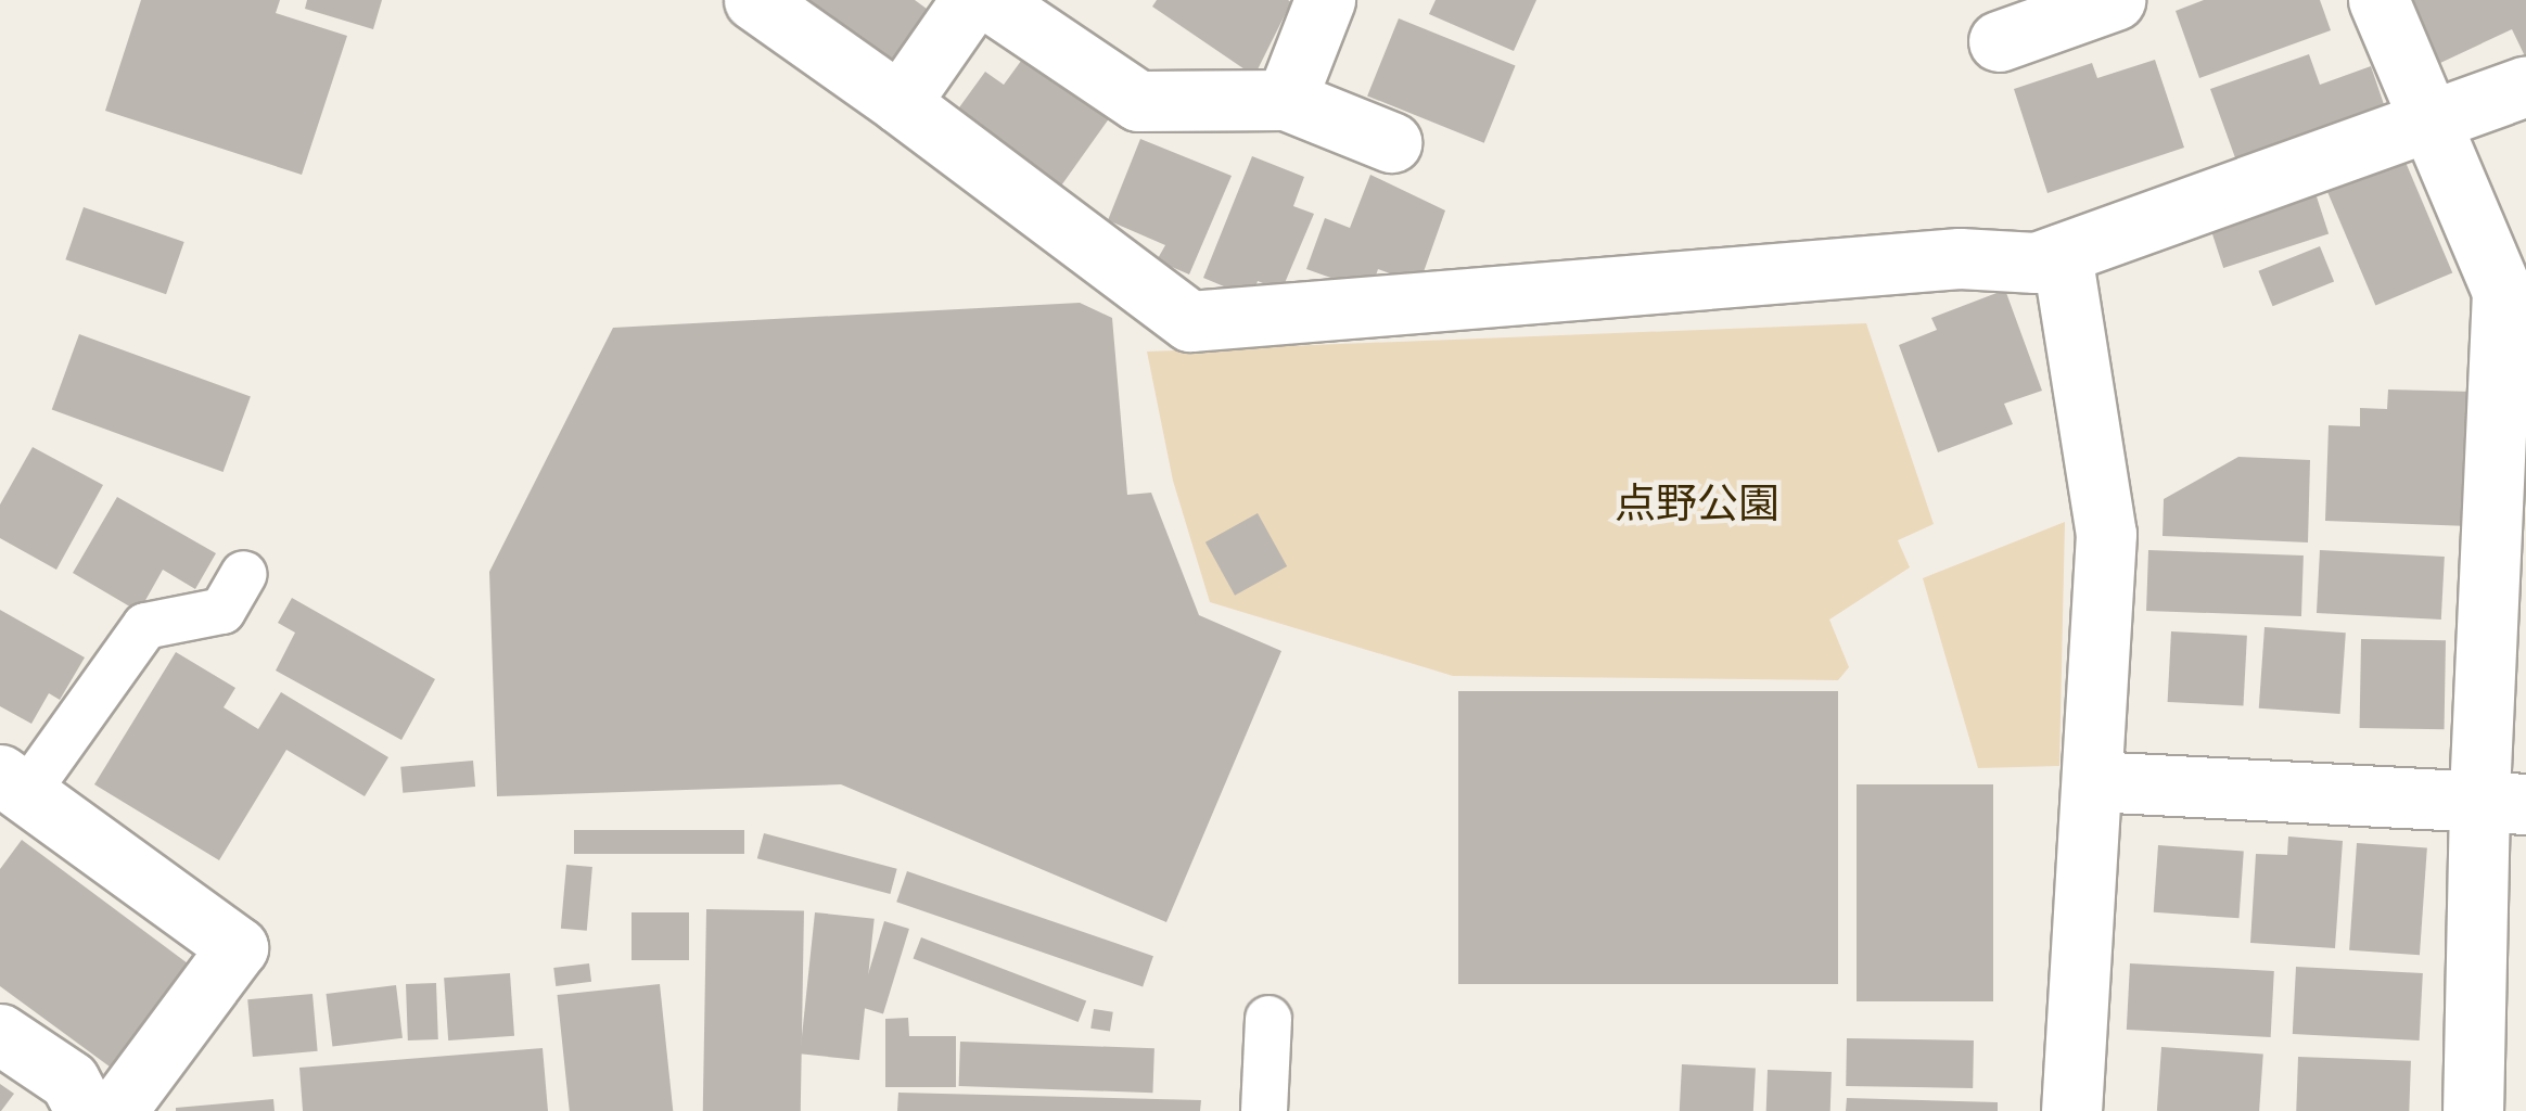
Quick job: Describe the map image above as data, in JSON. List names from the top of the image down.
{
  "parks": ["点野公園"]
}
